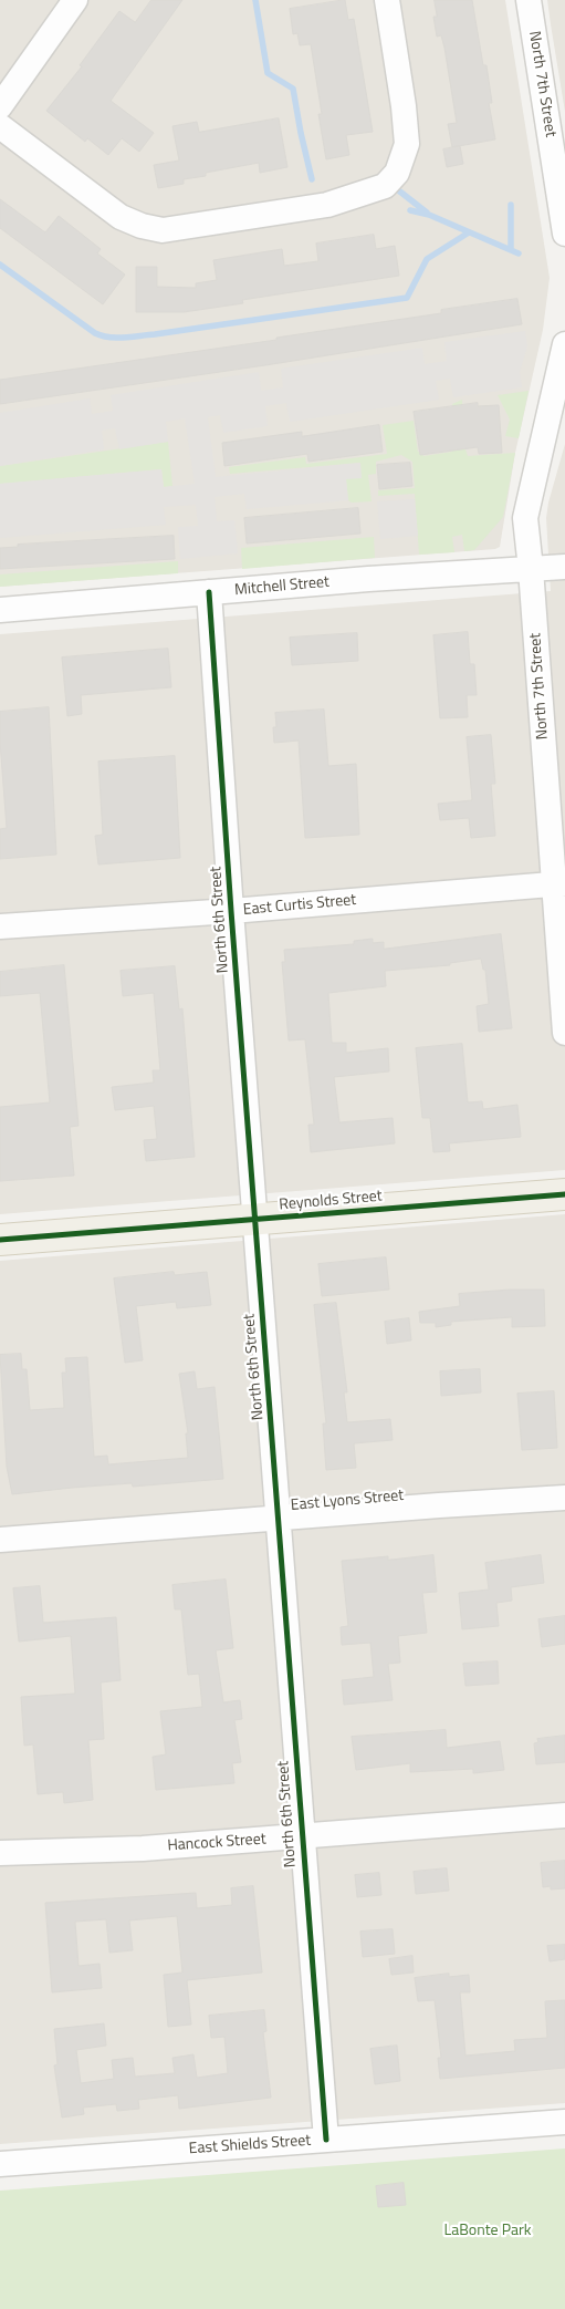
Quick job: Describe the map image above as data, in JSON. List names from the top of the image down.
{
  "streets": {
    "main road": ["Reynolds Street"],
    "street": [
      "North 7th Street",
      "Mitchell Street",
      "East Curtis Street",
      "North 6th Street",
      "East Lyons Street",
      "Hancock Street",
      "East Shields Street"
    ]
  },
  "crossings": [
    ["North 7th Street", "Mitchell Street"],
    ["North 7th Street", "East Curtis Street"],
    ["Mitchell Street", "North 6th Street"],
    ["East Curtis Street", "North 6th Street"],
    ["North 6th Street", "Reynolds Street"],
    ["North 6th Street", "East Lyons Street"],
    ["North 6th Street", "Hancock Street"],
    ["North 6th Street", "East Shields Street"]
  ],
  "parks": ["LaBonte Park"]
}
